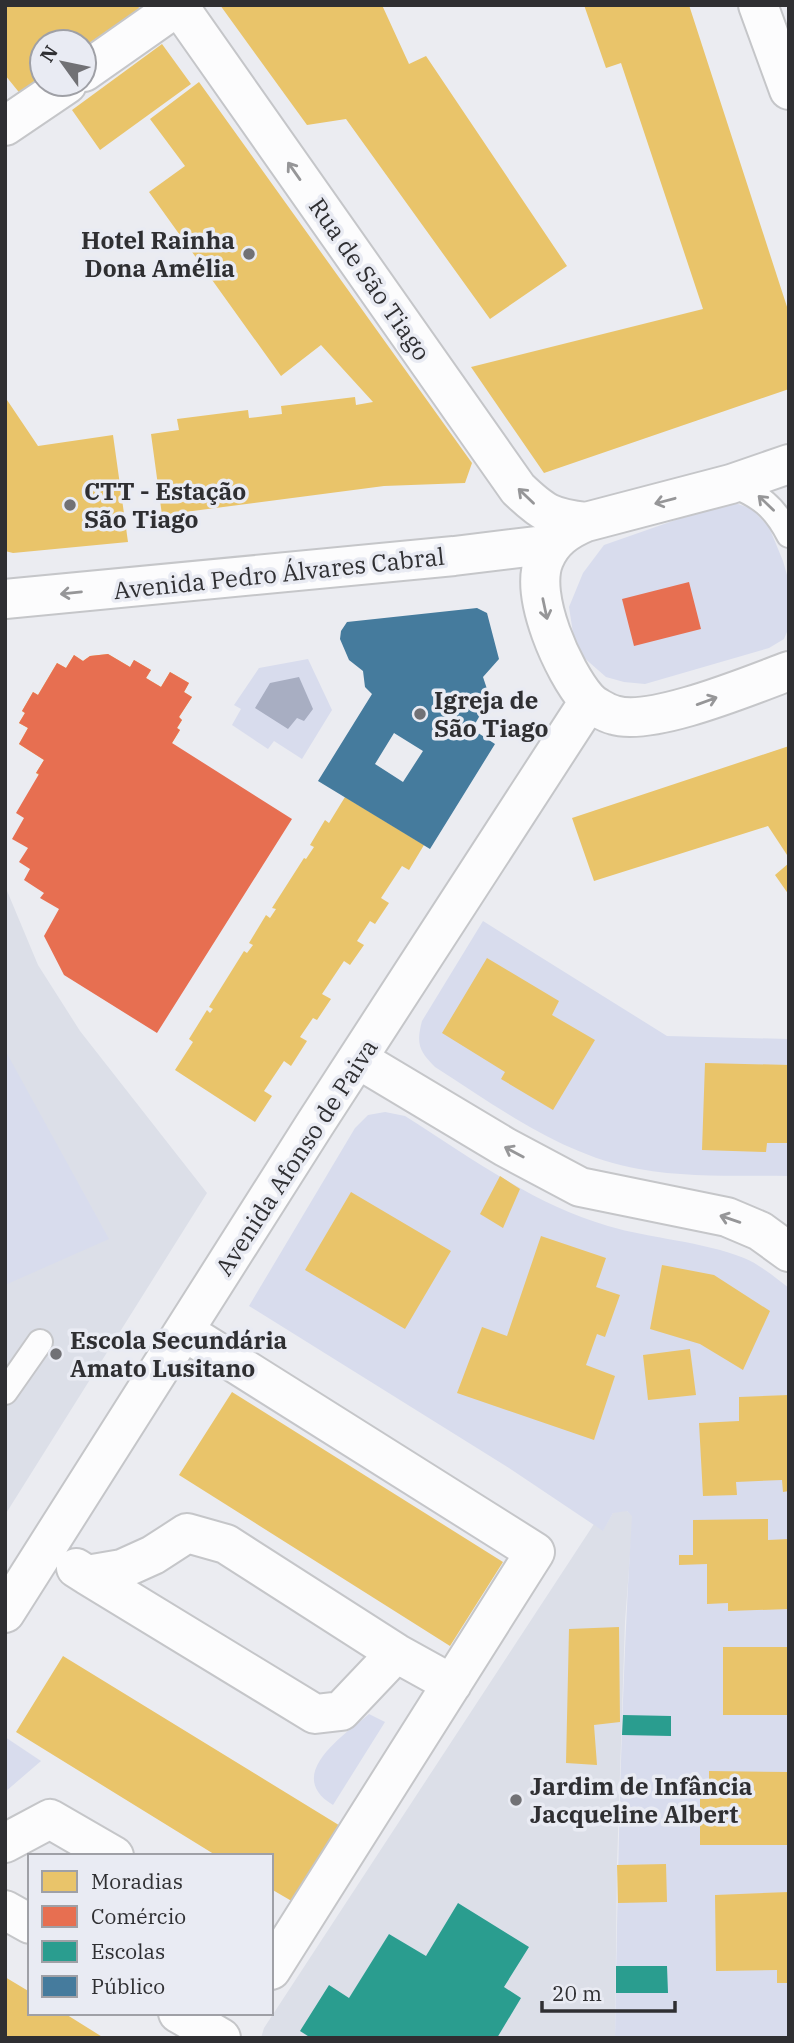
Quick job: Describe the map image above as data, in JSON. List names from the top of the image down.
{
  "streets": {
    "street": ["Rua de São Tiago", "Avenida Pedro Álvares Cabral", "Avenida Afonso de Paiva"]
  },
  "one_way": ["Rua de São Tiago", "Avenida Pedro Álvares Cabral"],
  "places": [
    "Hotel Rainha Dona Amélia",
    "CTT - Estação São Tiago",
    "Igreja de São Tiago",
    "Escola Secundária Amato Lusitano",
    "Jardim de Infância Jacqueline Albert"
  ],
  "legend": [
    "Moradias",
    "Comércio",
    "Escolas",
    "Público"
  ],
  "scale_bar": "20 m",
  "north": "top left"
}
